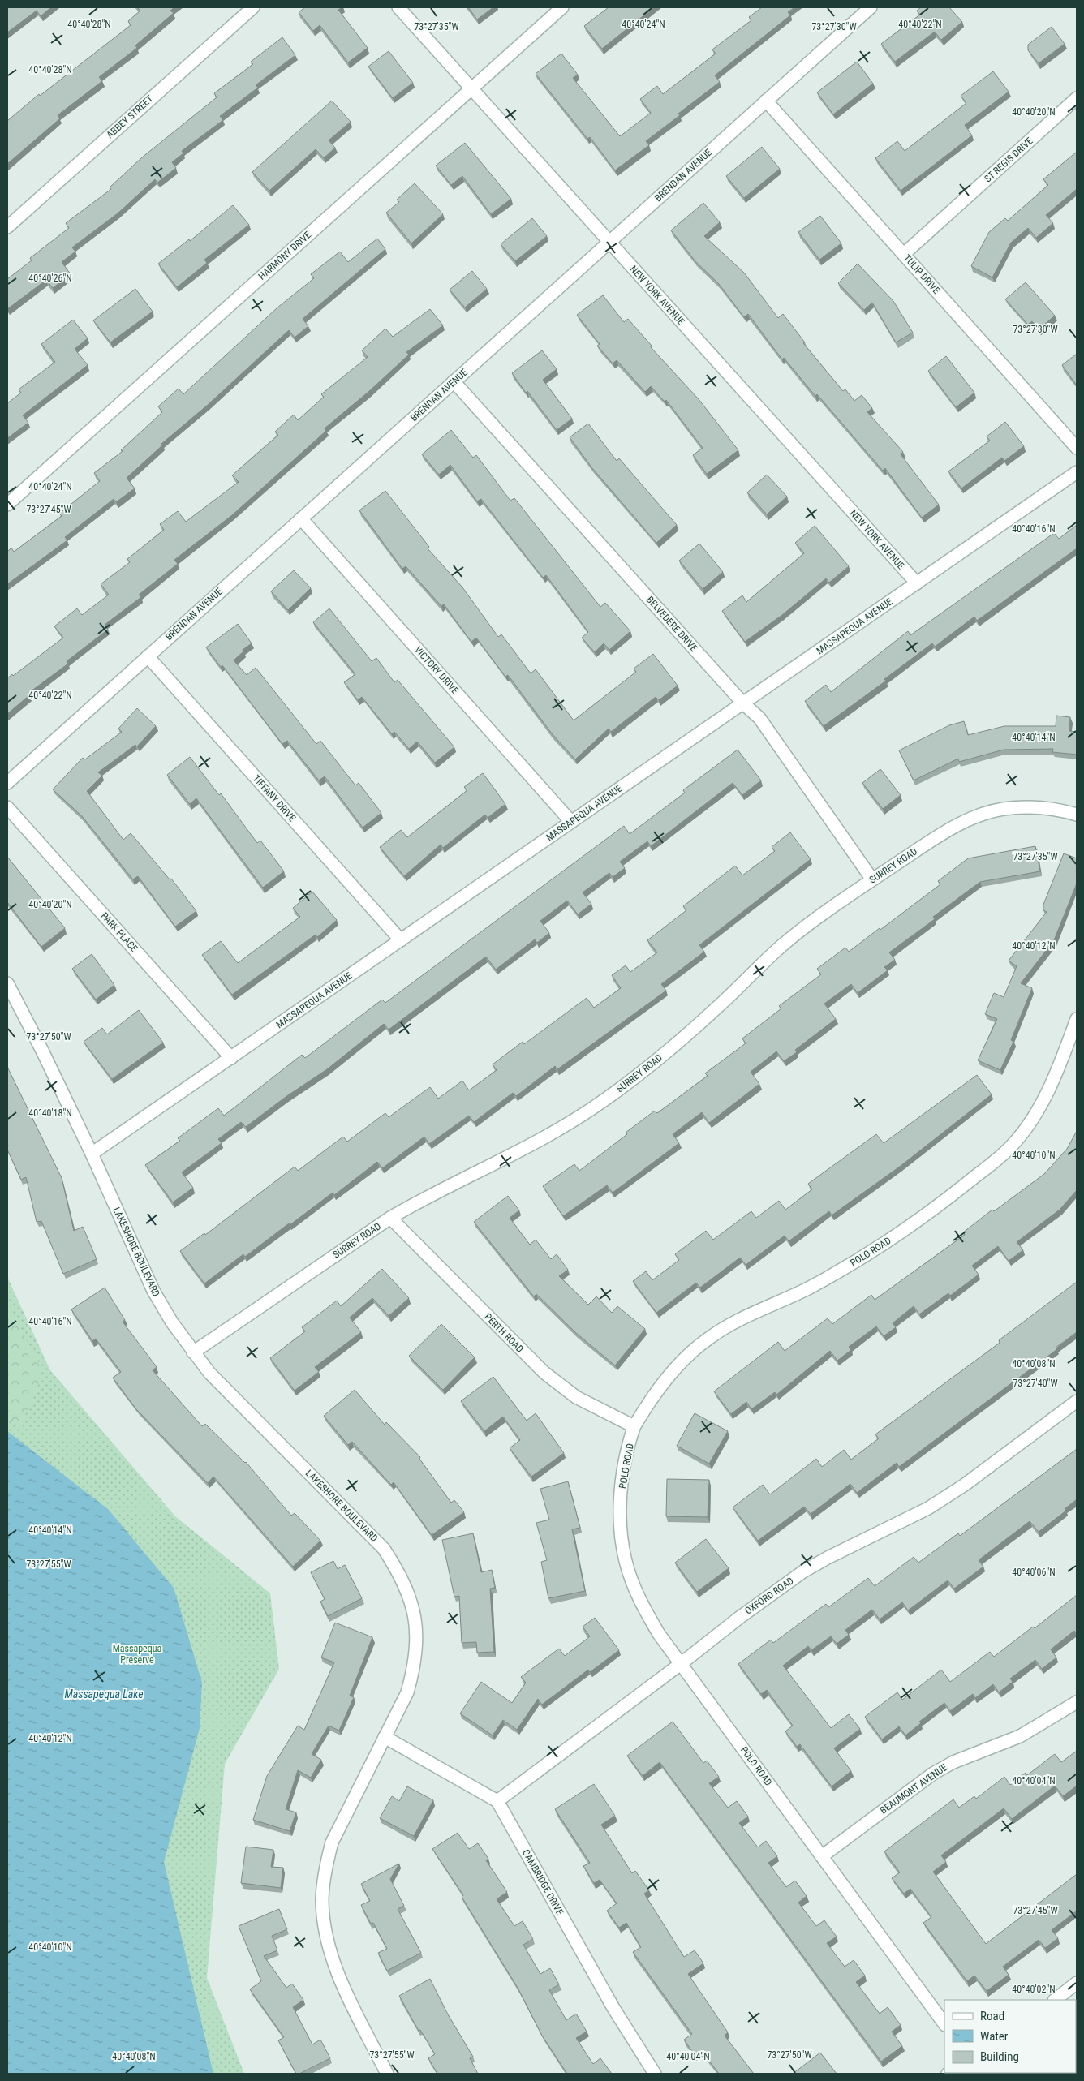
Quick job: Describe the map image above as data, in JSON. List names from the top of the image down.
{
  "streets": {
    "street": [
      "ABBEY STREET",
      "ST REGIS DRIVE",
      "BRENDAN AVENUE",
      "HARMONY DRIVE",
      "TULIP DRIVE",
      "NEW YORK AVENUE",
      "BELVEDERE DRIVE",
      "MASSAPEQUA AVENUE",
      "VICTORY DRIVE",
      "TIFFANY DRIVE",
      "SURREY ROAD",
      "PARK PLACE",
      "LAKESHORE BOULEVARD",
      "POLO ROAD",
      "PERTH ROAD",
      "OXFORD ROAD",
      "BEAUMONT AVENUE",
      "CAMBRIDGE DRIVE"
    ]
  },
  "crossings": [
    ["ST REGIS DRIVE", "TULIP DRIVE"],
    ["BRENDAN AVENUE", "TULIP DRIVE"],
    ["BRENDAN AVENUE", "NEW YORK AVENUE"],
    ["BRENDAN AVENUE", "BELVEDERE DRIVE"],
    ["BRENDAN AVENUE", "VICTORY DRIVE"],
    ["BRENDAN AVENUE", "TIFFANY DRIVE"],
    ["HARMONY DRIVE", "NEW YORK AVENUE"],
    ["NEW YORK AVENUE", "MASSAPEQUA AVENUE"],
    ["BELVEDERE DRIVE", "MASSAPEQUA AVENUE"],
    ["BELVEDERE DRIVE", "SURREY ROAD"],
    ["MASSAPEQUA AVENUE", "VICTORY DRIVE"],
    ["MASSAPEQUA AVENUE", "TIFFANY DRIVE"],
    ["MASSAPEQUA AVENUE", "PARK PLACE"],
    ["MASSAPEQUA AVENUE", "LAKESHORE BOULEVARD"],
    ["SURREY ROAD", "LAKESHORE BOULEVARD"],
    ["SURREY ROAD", "PERTH ROAD"],
    ["POLO ROAD", "PERTH ROAD"],
    ["POLO ROAD", "OXFORD ROAD"],
    ["POLO ROAD", "BEAUMONT AVENUE"],
    ["OXFORD ROAD", "CAMBRIDGE DRIVE"]
  ],
  "water": ["Massapequa Lake"],
  "parks": ["Massapequa Preserve"],
  "legend": ["Road", "Water", "Building"],
  "coordinates": [
    "40°40'28\"N",
    "40°40'24\"N",
    "40°40'22\"N",
    "73°27'35\"W",
    "73°27'30\"W",
    "40°40'20\"N",
    "40°40'26\"N",
    "73°27'45\"W",
    "40°40'16\"N",
    "40°40'14\"N",
    "40°40'12\"N",
    "73°27'50\"W",
    "40°40'18\"N",
    "40°40'10\"N",
    "40°40'08\"N",
    "73°27'40\"W",
    "73°27'55\"W",
    "40°40'06\"N",
    "40°40'04\"N",
    "40°40'02\"N"
  ]
}
